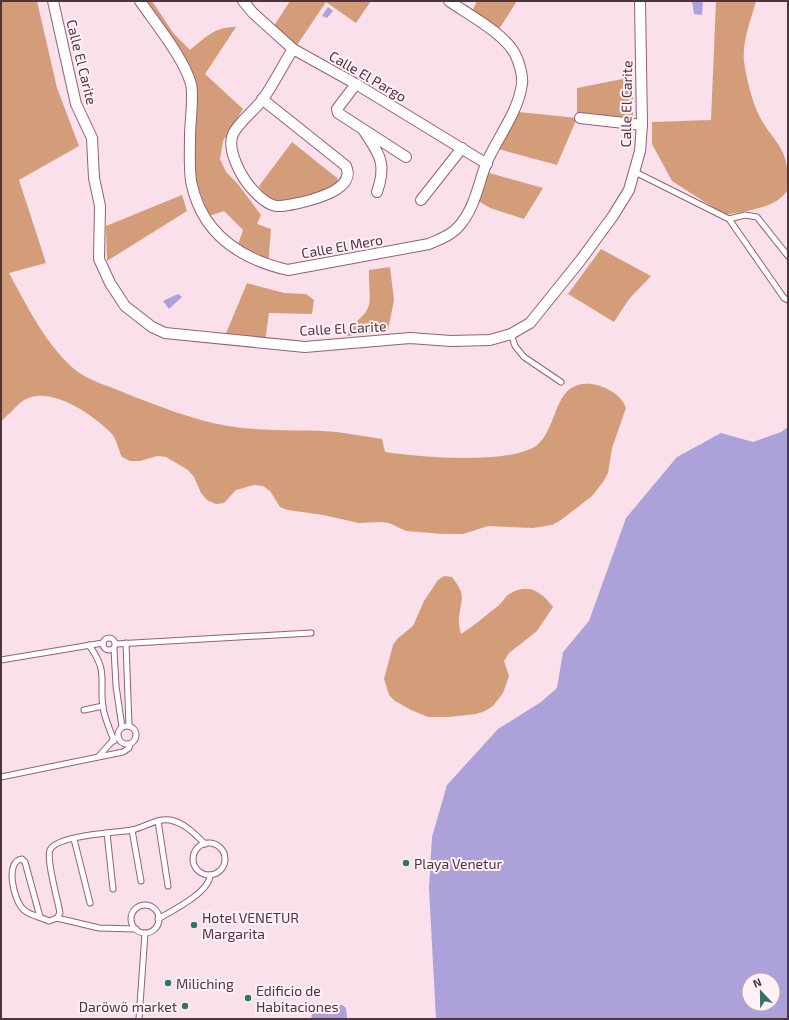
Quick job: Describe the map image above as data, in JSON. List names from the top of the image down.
{
  "streets": {
    "street": ["Calle El Carite", "Calle El Pargo", "Calle El Mero"]
  },
  "crossings": [
    ["Calle El Pargo", "Calle El Mero"]
  ],
  "places": [
    "Playa Venetur",
    "Hotel VENETUR Margarita",
    "Miliching",
    "Edificio de Habitaciones",
    "Daröwö market"
  ],
  "north": "top"
}
